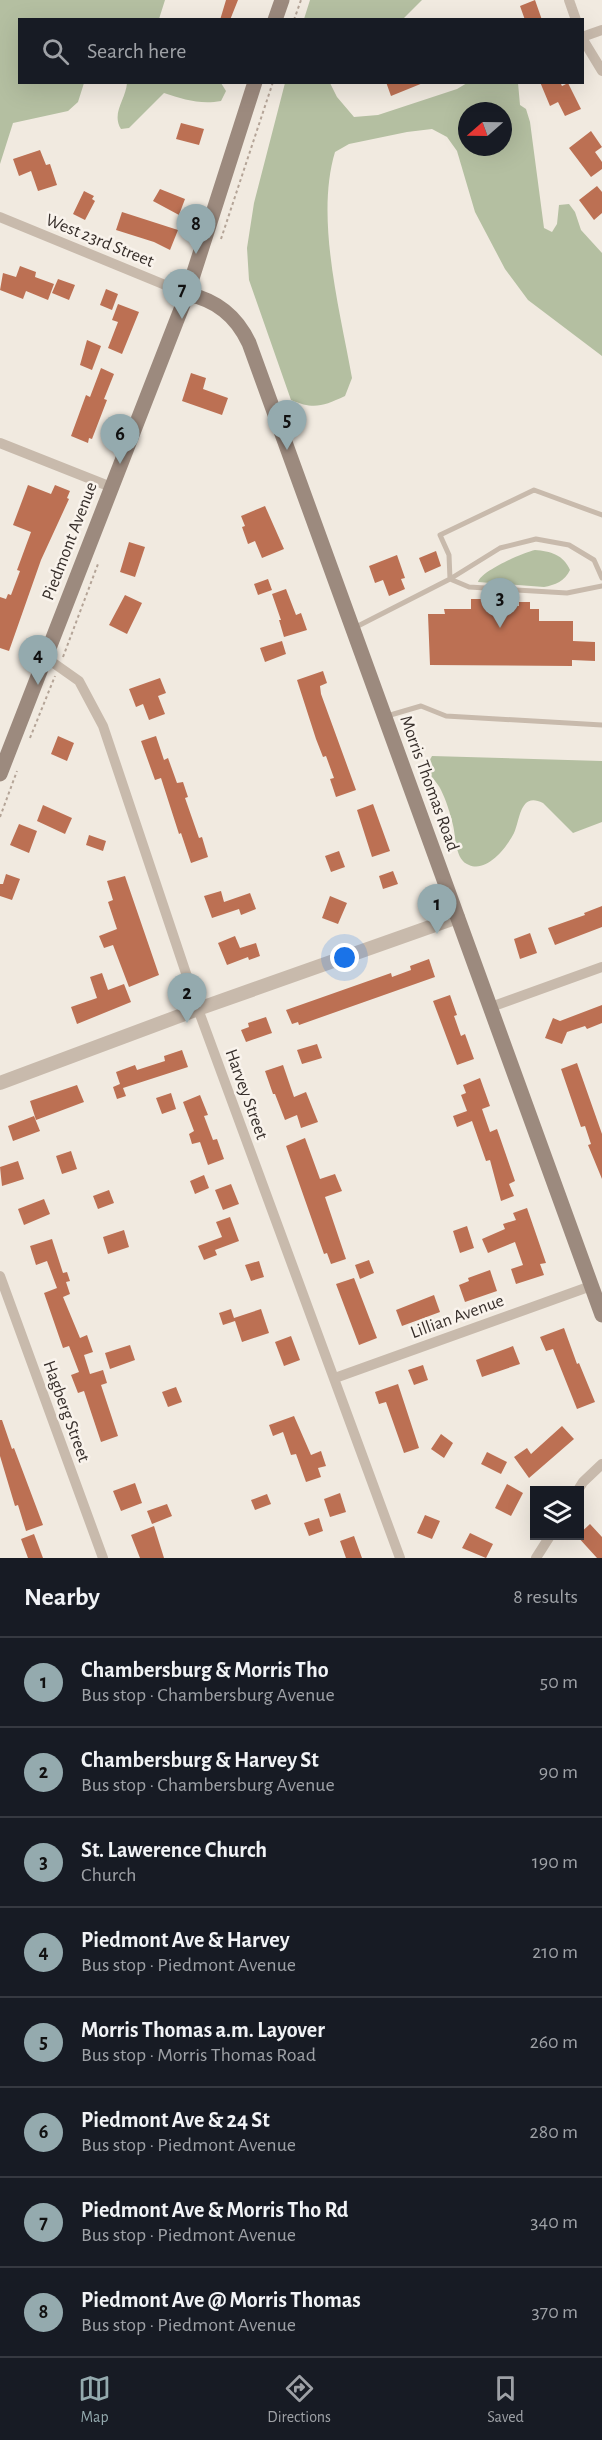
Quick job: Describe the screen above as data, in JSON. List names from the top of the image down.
{
  "streets": {
    "main road": ["Piedmont Avenue", "Morris Thomas Road"],
    "street": [
      "West 23rd Street",
      "Harvey Street",
      "Lillian Avenue",
      "Hagberg Street"
    ]
  },
  "crossings": [
    ["West 23rd Street", "Piedmont Avenue"],
    ["West 23rd Street", "Morris Thomas Road"],
    ["Piedmont Avenue", "Morris Thomas Road"],
    ["Piedmont Avenue", "Harvey Street"],
    ["Morris Thomas Road", "Lillian Avenue"],
    ["Harvey Street", "Lillian Avenue"]
  ],
  "north": "left",
  "page": {
    "search": "Search here",
    "pins": [
      "8",
      "7",
      "5",
      "6",
      "3",
      "4",
      "1",
      "2"
    ],
    "heading": ["Nearby", "8 results"],
    "list": [
      {
        "mark": "1",
        "name": "Chambersburg & Morris Tho",
        "note": "Bus stop · Chambersburg Avenue",
        "value": "50 m"
      },
      {
        "mark": "2",
        "name": "Chambersburg & Harvey St",
        "note": "Bus stop · Chambersburg Avenue",
        "value": "90 m"
      },
      {
        "mark": "3",
        "name": "St. Lawerence Church",
        "note": "Church",
        "value": "190 m"
      },
      {
        "mark": "4",
        "name": "Piedmont Ave & Harvey",
        "note": "Bus stop · Piedmont Avenue",
        "value": "210 m"
      },
      {
        "mark": "5",
        "name": "Morris Thomas a.m. Layover",
        "note": "Bus stop · Morris Thomas Road",
        "value": "260 m"
      },
      {
        "mark": "6",
        "name": "Piedmont Ave & 24 St",
        "note": "Bus stop · Piedmont Avenue",
        "value": "280 m"
      },
      {
        "mark": "7",
        "name": "Piedmont Ave & Morris Tho Rd",
        "note": "Bus stop · Piedmont Avenue",
        "value": "340 m"
      },
      {
        "mark": "8",
        "name": "Piedmont Ave @ Morris Thomas",
        "note": "Bus stop · Piedmont Avenue",
        "value": "370 m"
      }
    ],
    "nav": ["Map", "Directions", "Saved"]
  }
}
